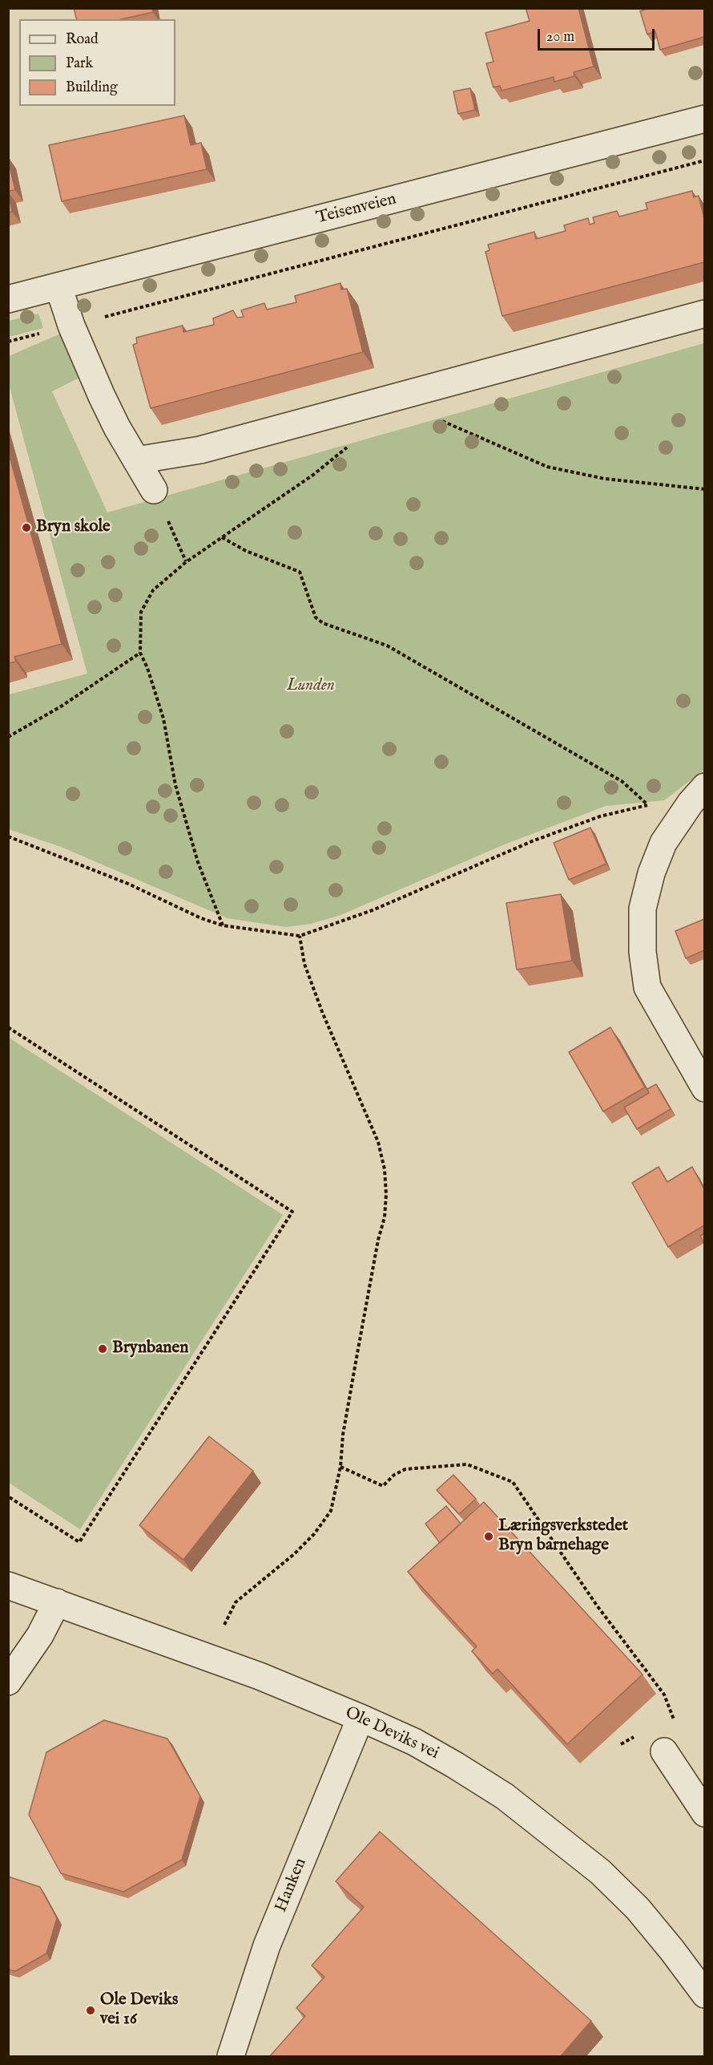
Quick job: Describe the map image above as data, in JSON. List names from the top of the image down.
{
  "streets": {
    "street": ["Teisenveien", "Ole Deviks vei", "Hanken"]
  },
  "crossings": [
    ["Ole Deviks vei", "Hanken"]
  ],
  "parks": ["Lunden"],
  "places": [
    "Bryn skole",
    "Brynbanen",
    "Læringsverkstedet Bryn barnehage",
    "Ole Deviks vei 16"
  ],
  "legend": ["Road", "Park", "Building"],
  "scale_bar": "20 m"
}
